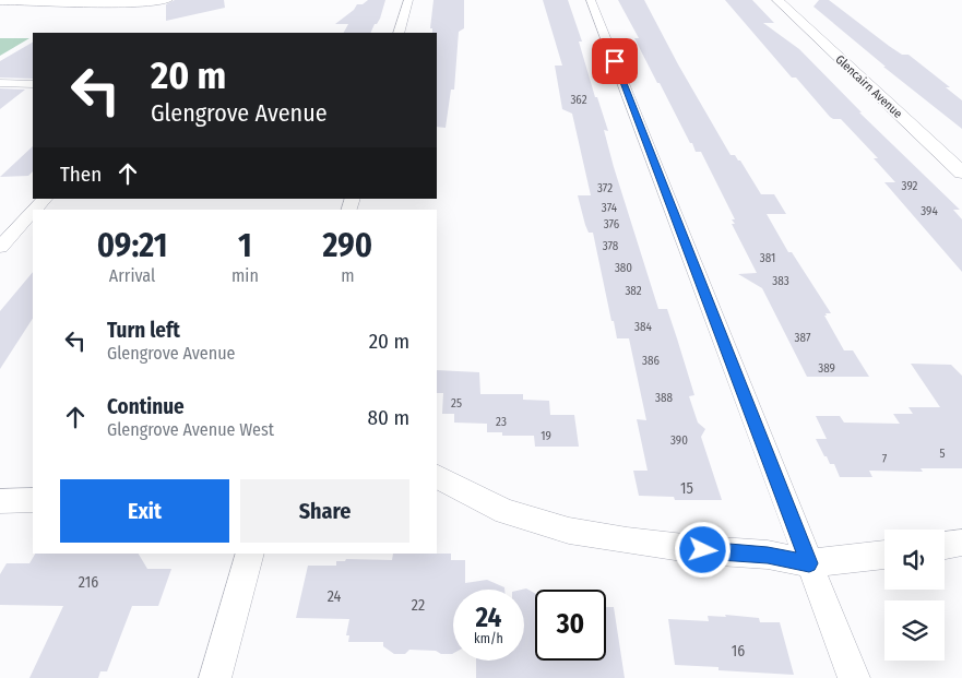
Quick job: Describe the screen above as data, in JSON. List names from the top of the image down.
{
  "streets": {
    "street": ["Glencairn Avenue"]
  },
  "house_numbers": [
    "362",
    "392",
    "372",
    "374",
    "394",
    "376",
    "378",
    "381",
    "380",
    "383",
    "382",
    "384",
    "387",
    "386",
    "389",
    "388",
    "25",
    "23",
    "19",
    "390",
    "5",
    "7",
    "15",
    "216",
    "24",
    "22",
    "16"
  ],
  "page": {
    "turn": ["20 m", "Glengrove Avenue"],
    "then": "Then",
    "eta": [
      "09:21",
      "Arrival",
      "1",
      "min",
      "290",
      "m"
    ],
    "list": [
      {
        "name": "Turn left",
        "note": "Glengrove Avenue",
        "value": "20 m"
      },
      {
        "name": "Continue",
        "note": "Glengrove Avenue West",
        "value": "80 m"
      }
    ],
    "buttons": ["Exit", "Share"],
    "speed": "24 km/h",
    "limit": "30"
  }
}
